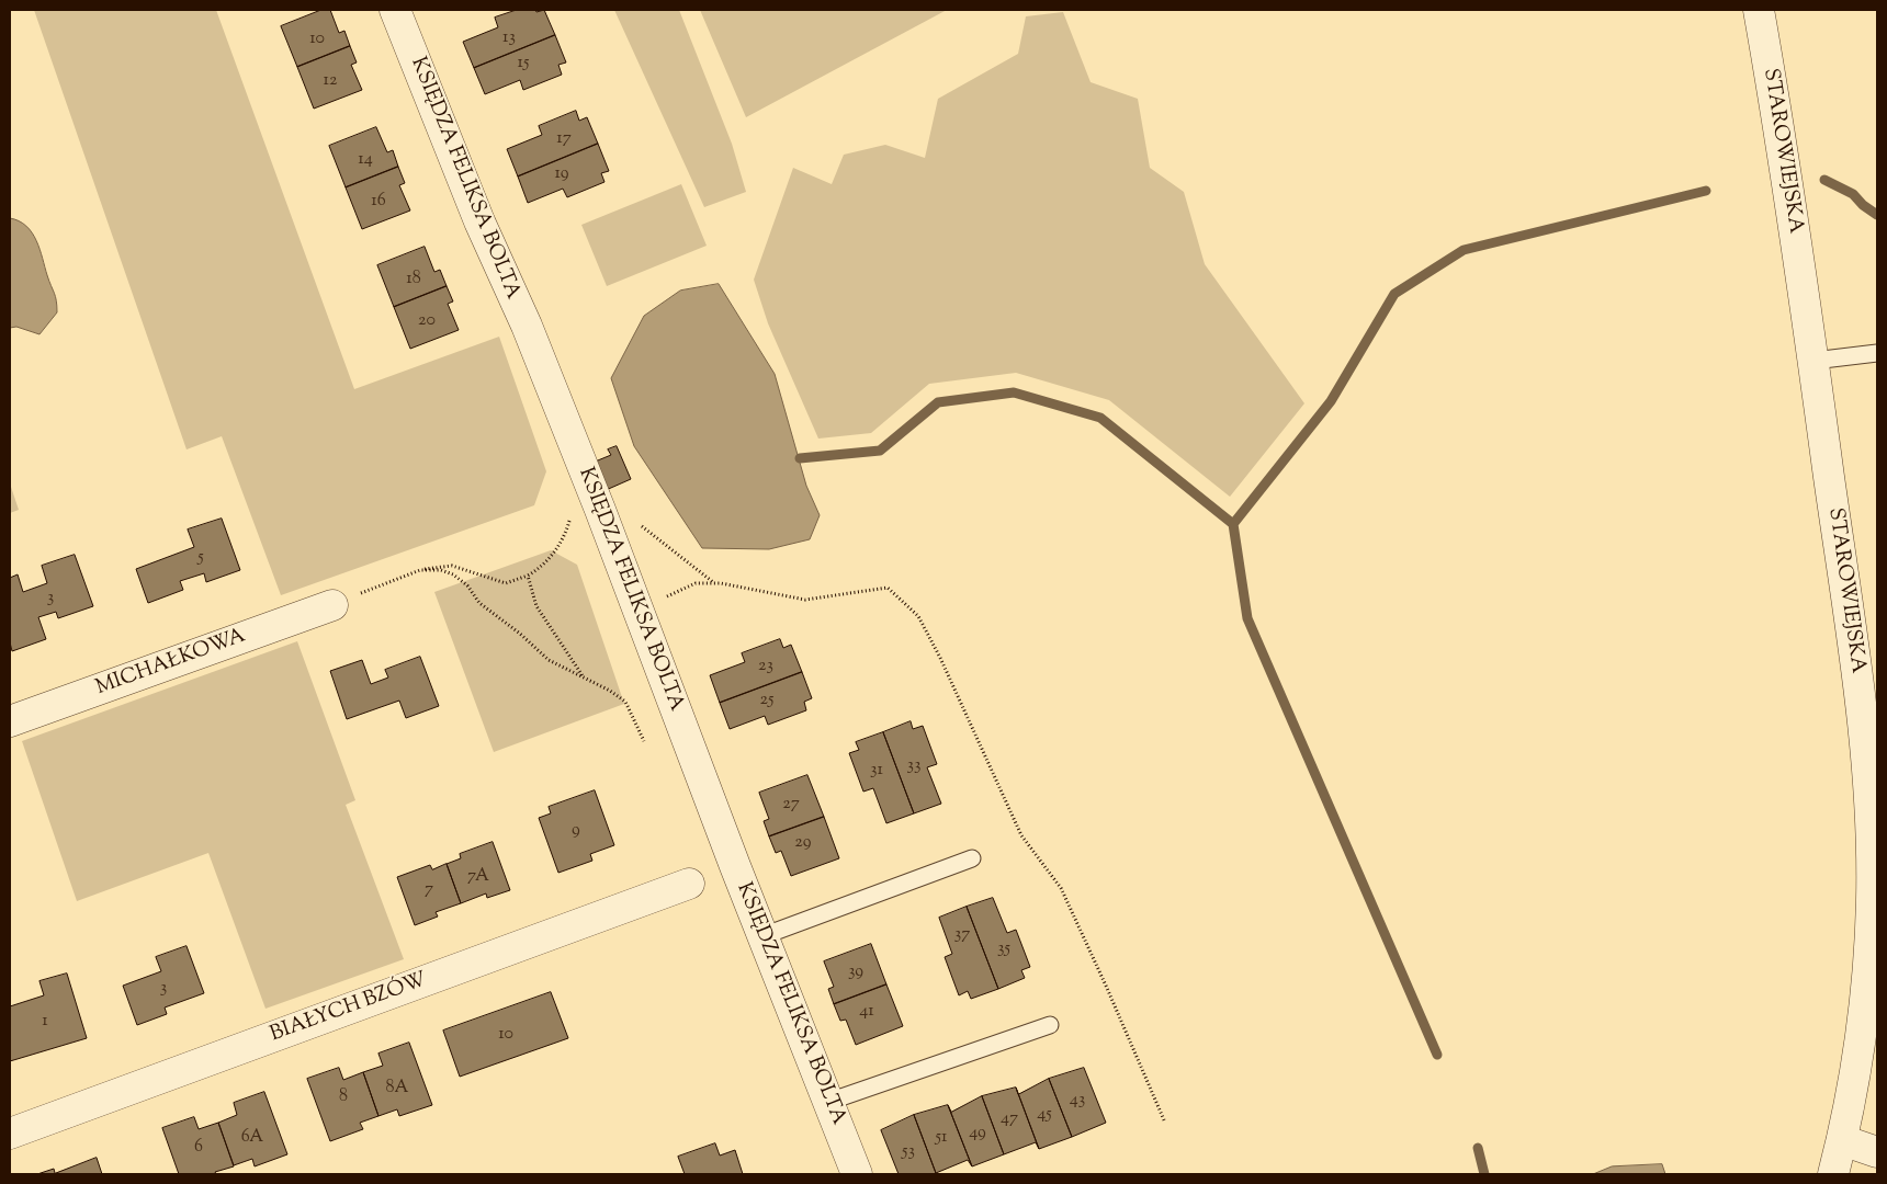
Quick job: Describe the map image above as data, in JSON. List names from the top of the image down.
{
  "streets": {
    "street": [
      "STAROWIEJSKA",
      "KSIĘDZA FELIKSA BOLTA",
      "MICHAŁKOWA",
      "BIAŁYCH BZÓW"
    ]
  },
  "house_numbers": [
    "13",
    "10",
    "15",
    "12",
    "17",
    "14",
    "19",
    "16",
    "18",
    "20",
    "5",
    "3",
    "23",
    "25",
    "33",
    "31",
    "27",
    "9",
    "29",
    "7A",
    "7",
    "37",
    "35",
    "39",
    "3",
    "41",
    "1",
    "10",
    "8A",
    "8",
    "43",
    "45",
    "47",
    "49",
    "6A",
    "51",
    "6",
    "53"
  ]
}
